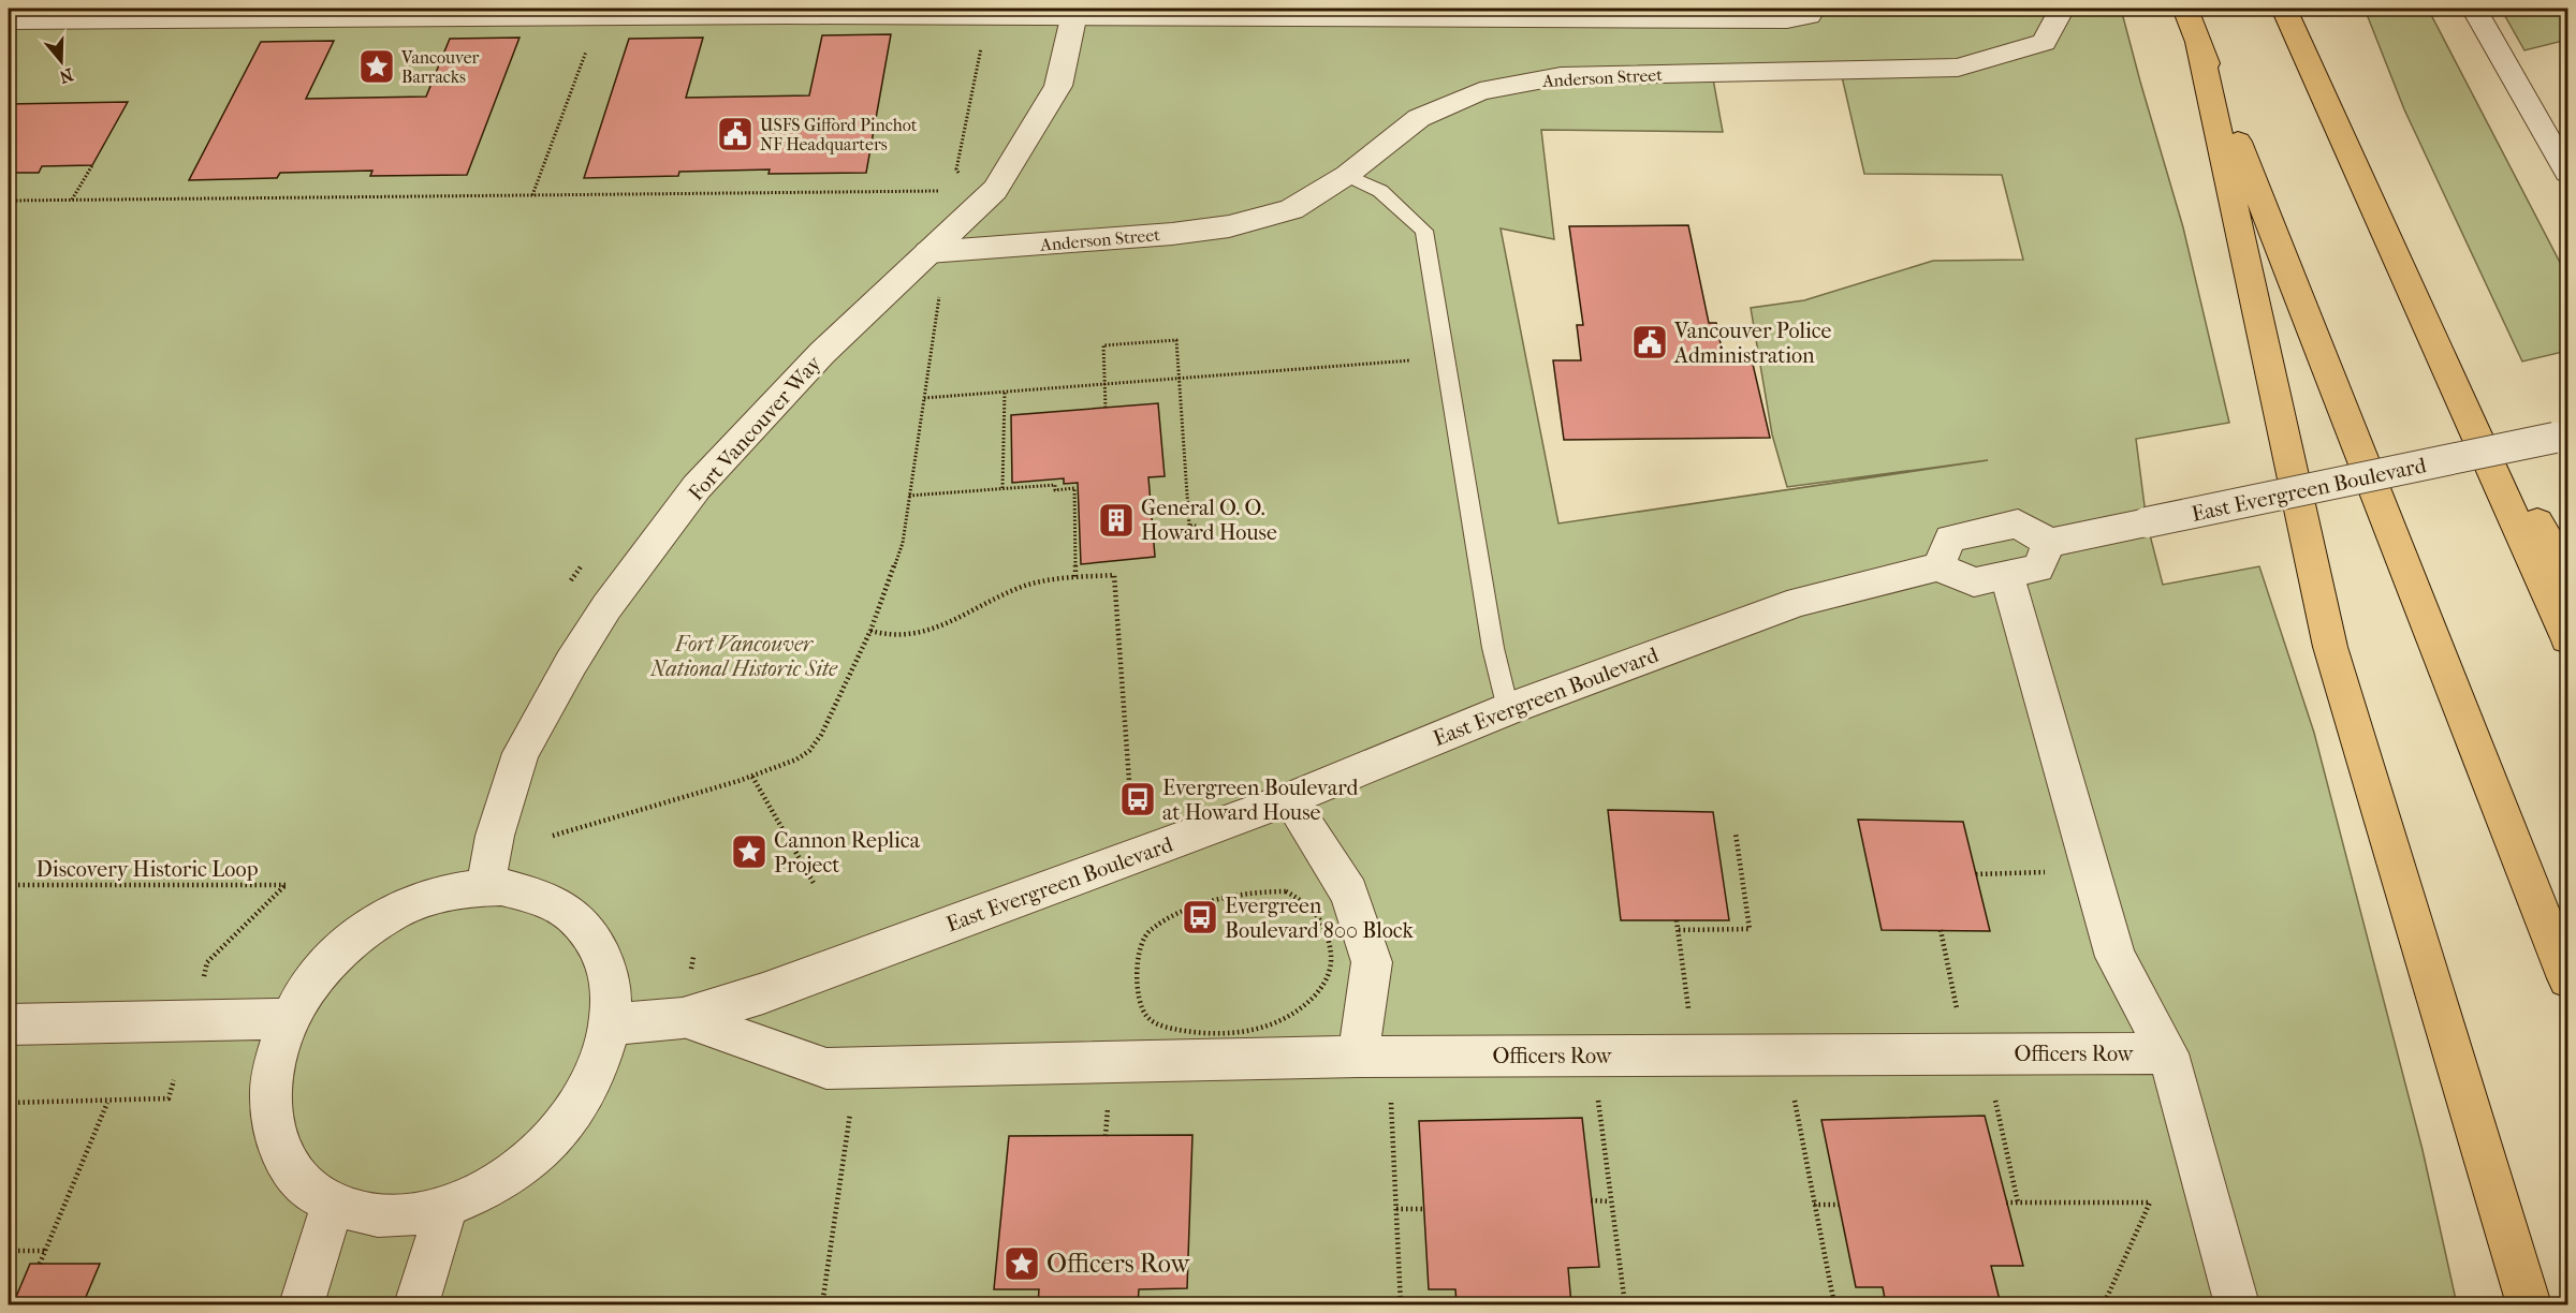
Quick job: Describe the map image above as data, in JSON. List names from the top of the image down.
{
  "streets": {
    "street": [
      "Anderson Street",
      "Fort Vancouver Way",
      "East Evergreen Boulevard",
      "Officers Row"
    ],
    "path": ["Discovery Historic Loop"]
  },
  "crossings": [
    ["Anderson Street", "Fort Vancouver Way"],
    ["East Evergreen Boulevard", "Officers Row"]
  ],
  "parks": ["Fort Vancouver National Historic Site"],
  "places": {
    "place": ["Vancouver Barracks", "Cannon Replica Project", "Officers Row"],
    "public building": ["USFS Gifford Pinchot NF Headquarters", "Vancouver Police Administration"],
    "building": ["General O. O. Howard House"],
    "bus stop": ["Evergreen Boulevard at Howard House", "Evergreen Boulevard 800 Block"]
  },
  "north": "bottom"
}
